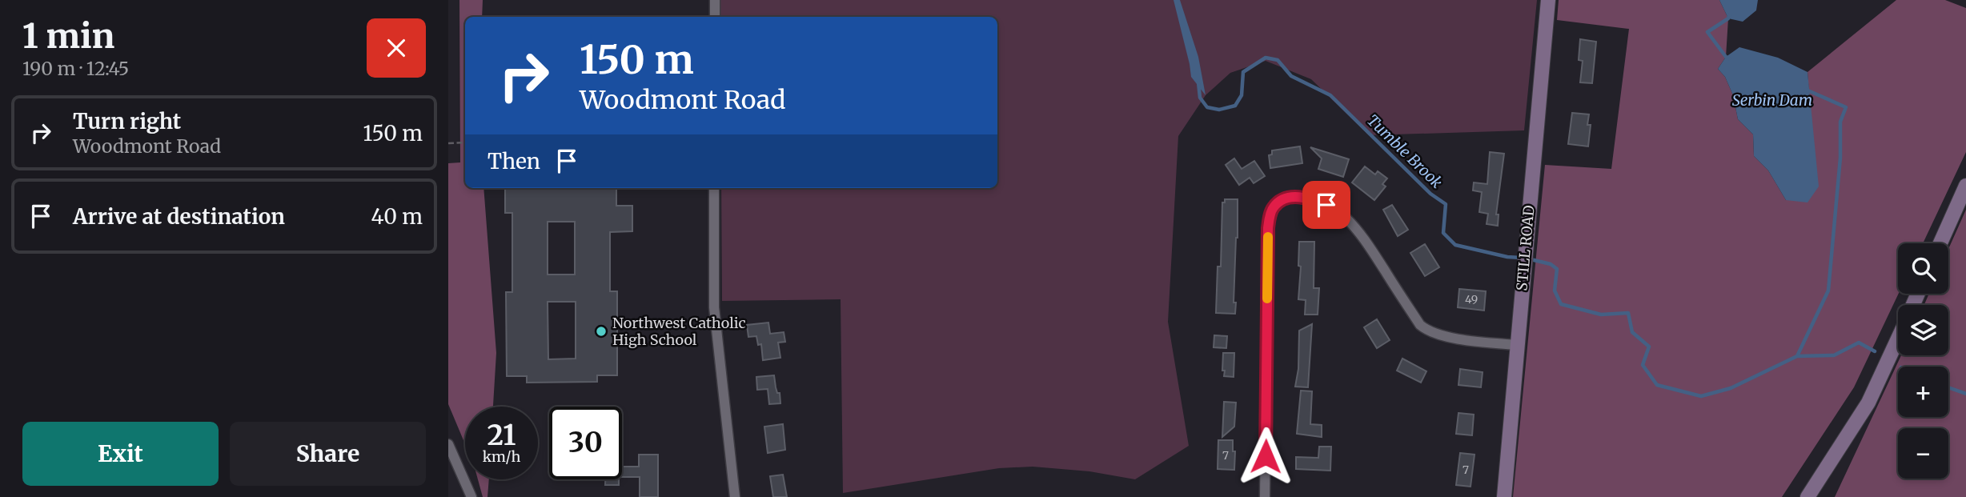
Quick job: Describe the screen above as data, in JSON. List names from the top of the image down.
{
  "streets": {
    "street": ["STILL ROAD"]
  },
  "water": ["Serbin Dam", "Tumble Brook"],
  "places": ["Northwest Catholic High School"],
  "house_numbers": ["49", "7", "7"],
  "page": {
    "heading": ["1 min", "190 m · 12:45"],
    "turn": ["150 m", "Woodmont Road"],
    "list": [
      {
        "name": "Turn right",
        "note": "Woodmont Road",
        "value": "150 m"
      },
      {
        "name": "Arrive at destination",
        "value": "40 m"
      }
    ],
    "then": "Then",
    "map_buttons": ["+", "−"],
    "speed": "21 km/h",
    "limit": "30",
    "buttons": ["Exit", "Share"]
  }
}
